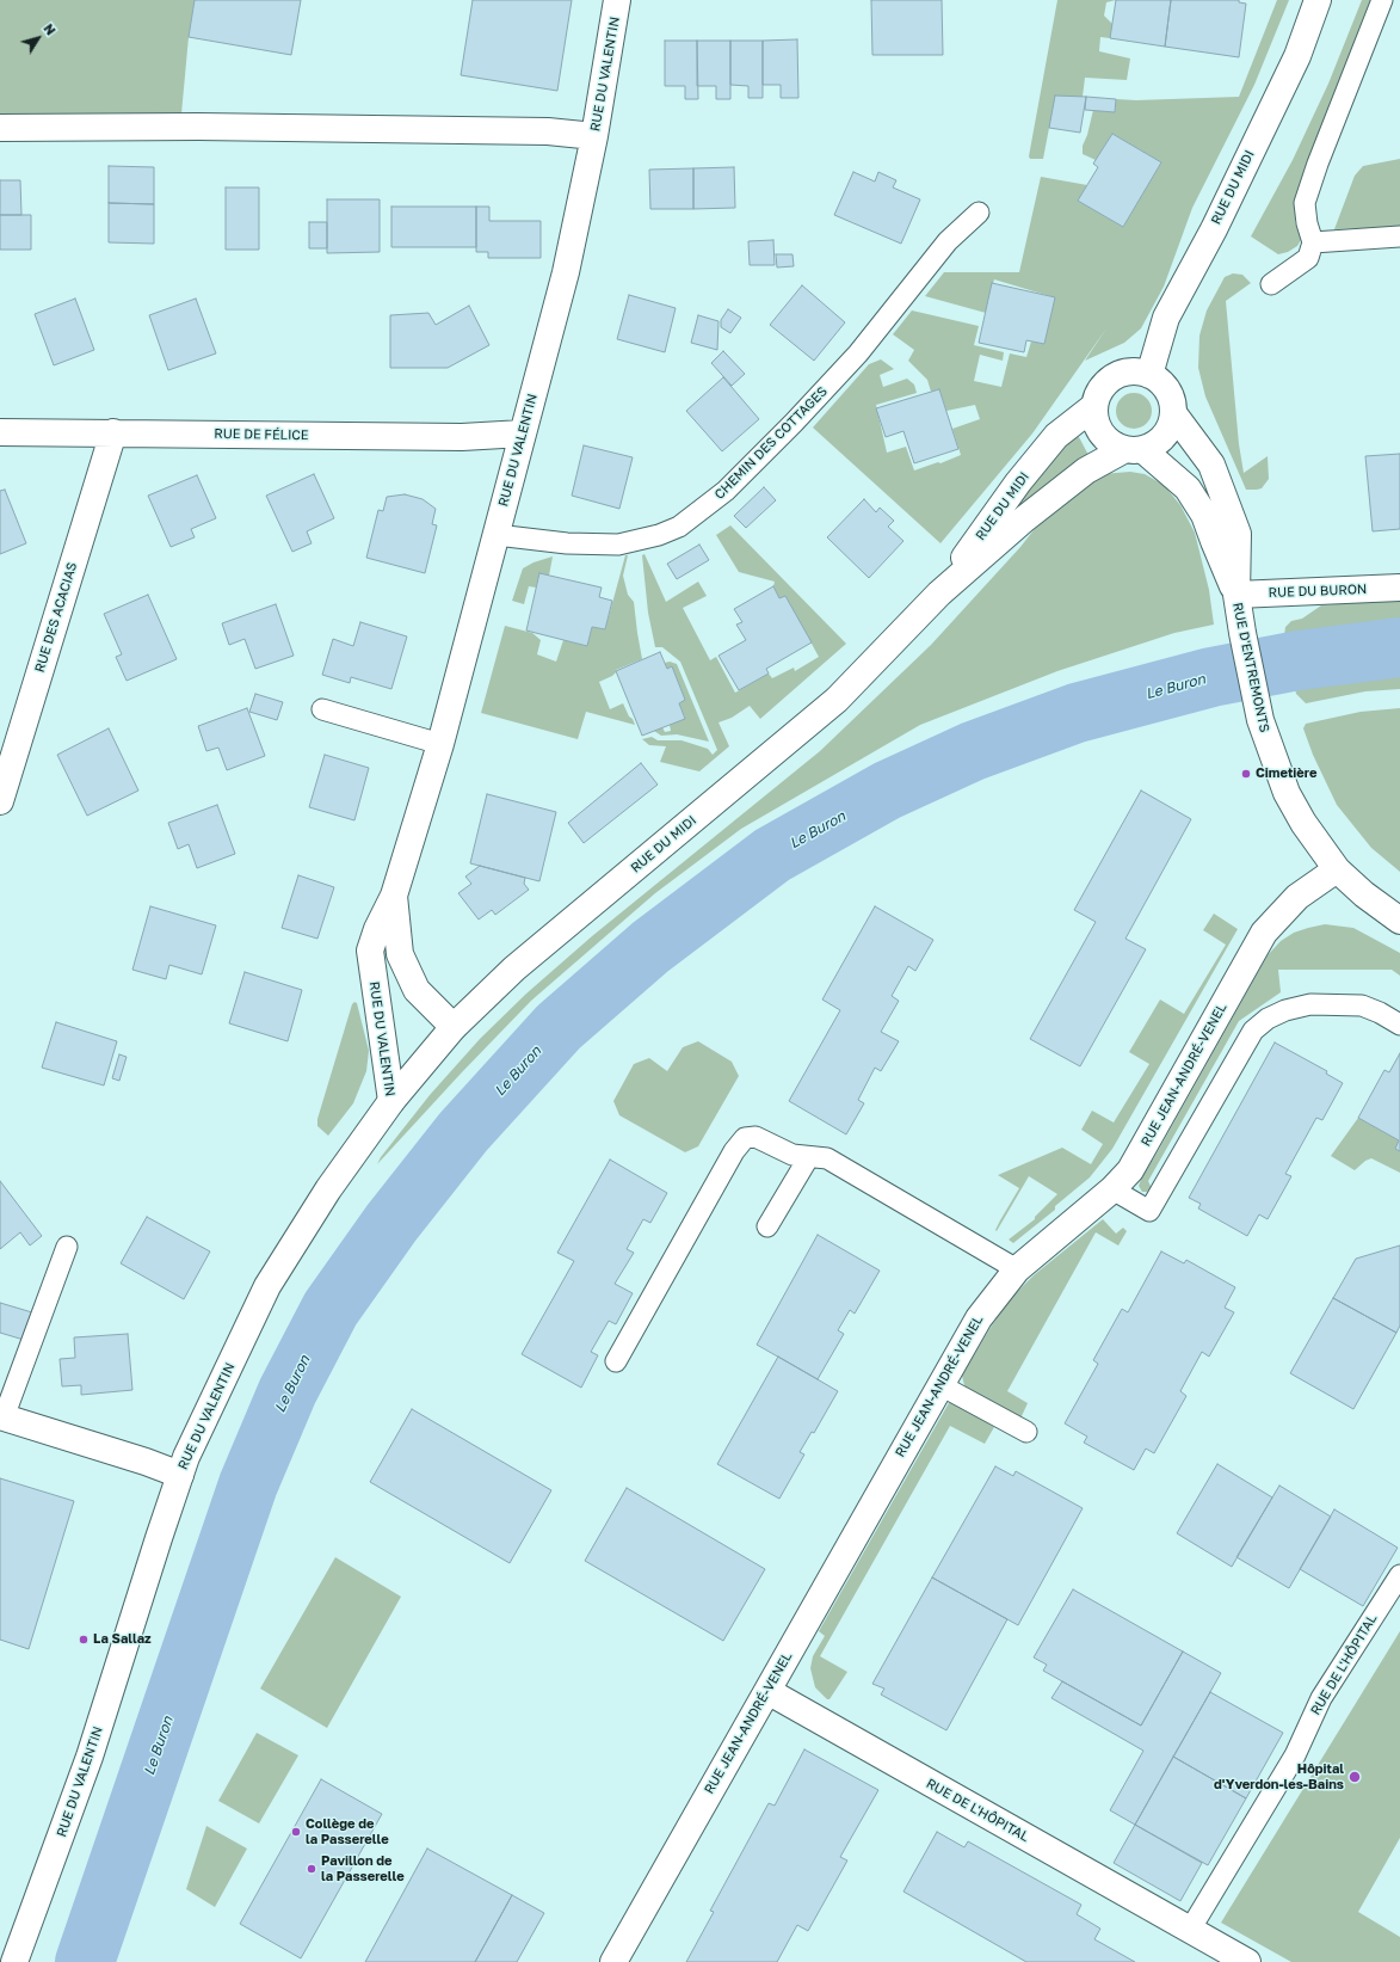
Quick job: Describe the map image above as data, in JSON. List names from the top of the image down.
{
  "streets": {
    "street": [
      "RUE DU VALENTIN",
      "RUE DU MIDI",
      "RUE DE FÉLICE",
      "RUE DU BURON",
      "RUE DES ACACIAS",
      "RUE D'ENTREMONTS",
      "RUE JEAN-ANDRÉ-VENEL",
      "RUE DE L'HÔPITAL"
    ],
    "lane": ["CHEMIN DES COTTAGES"]
  },
  "crossings": [
    ["RUE DU VALENTIN", "RUE DU MIDI"],
    ["RUE DU VALENTIN", "RUE DE FÉLICE"],
    ["RUE DU VALENTIN", "CHEMIN DES COTTAGES"],
    ["RUE DU MIDI", "RUE D'ENTREMONTS"],
    ["RUE DE FÉLICE", "RUE DES ACACIAS"],
    ["RUE DU BURON", "RUE D'ENTREMONTS"],
    ["RUE D'ENTREMONTS", "RUE JEAN-ANDRÉ-VENEL"],
    ["RUE JEAN-ANDRÉ-VENEL", "RUE DE L'HÔPITAL"]
  ],
  "water": ["Le Buron"],
  "places": [
    "Cimetière",
    "La Sallaz",
    "Hôpital d'Yverdon-les-Bains",
    "Collège de la Passerelle",
    "Pavillon de la Passerelle"
  ],
  "north": "top right"
}
